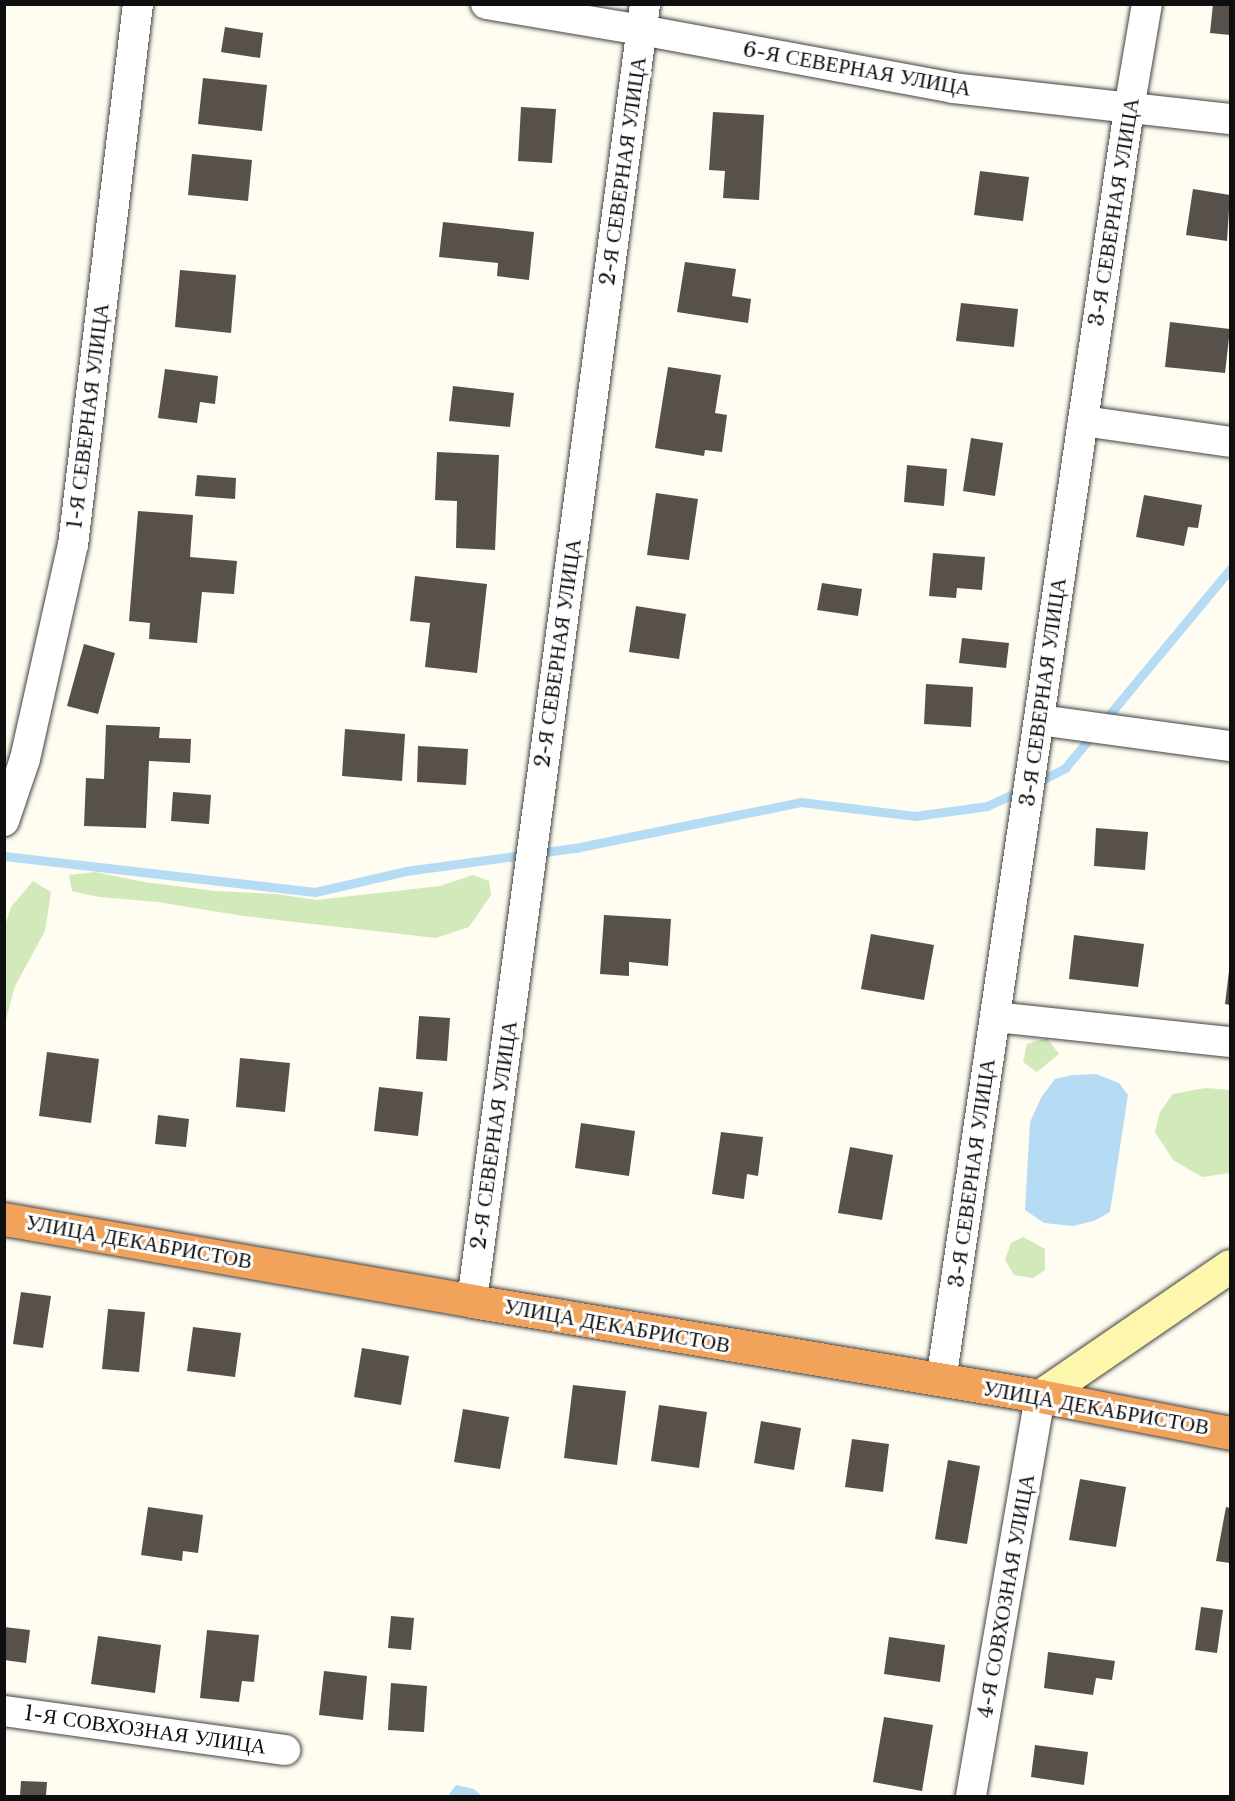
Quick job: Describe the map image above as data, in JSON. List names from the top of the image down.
{
  "streets": {
    "highway": ["УЛИЦА ДЕКАБРИСТОВ"],
    "street": [
      "6-Я СЕВЕРНАЯ УЛИЦА",
      "2-Я СЕВЕРНАЯ УЛИЦА",
      "3-Я СЕВЕРНАЯ УЛИЦА",
      "1-Я СЕВЕРНАЯ УЛИЦА",
      "4-Я СОВХОЗНАЯ УЛИЦА",
      "1-Я СОВХОЗНАЯ УЛИЦА"
    ]
  },
  "crossings": [
    ["6-Я СЕВЕРНАЯ УЛИЦА", "2-Я СЕВЕРНАЯ УЛИЦА"],
    ["6-Я СЕВЕРНАЯ УЛИЦА", "3-Я СЕВЕРНАЯ УЛИЦА"],
    ["2-Я СЕВЕРНАЯ УЛИЦА", "УЛИЦА ДЕКАБРИСТОВ"],
    ["3-Я СЕВЕРНАЯ УЛИЦА", "УЛИЦА ДЕКАБРИСТОВ"],
    ["УЛИЦА ДЕКАБРИСТОВ", "4-Я СОВХОЗНАЯ УЛИЦА"]
  ]
}
